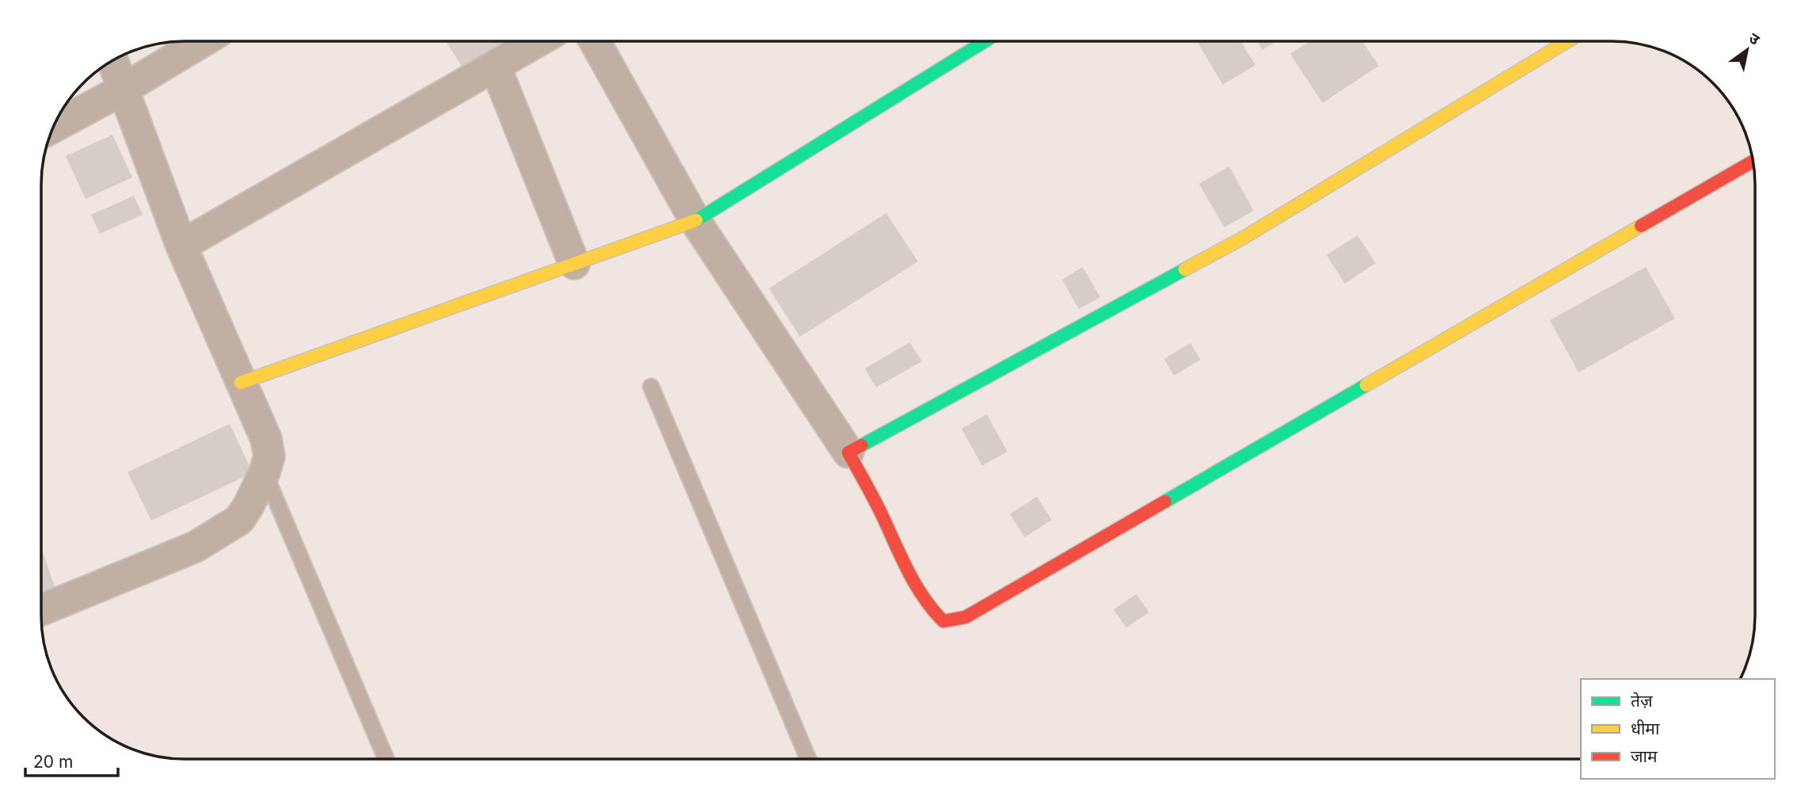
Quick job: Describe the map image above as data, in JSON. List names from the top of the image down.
{
  "legend": ["तेज़", "धीमा", "जाम"],
  "scale_bar": "20 m",
  "north": "top right"
}
